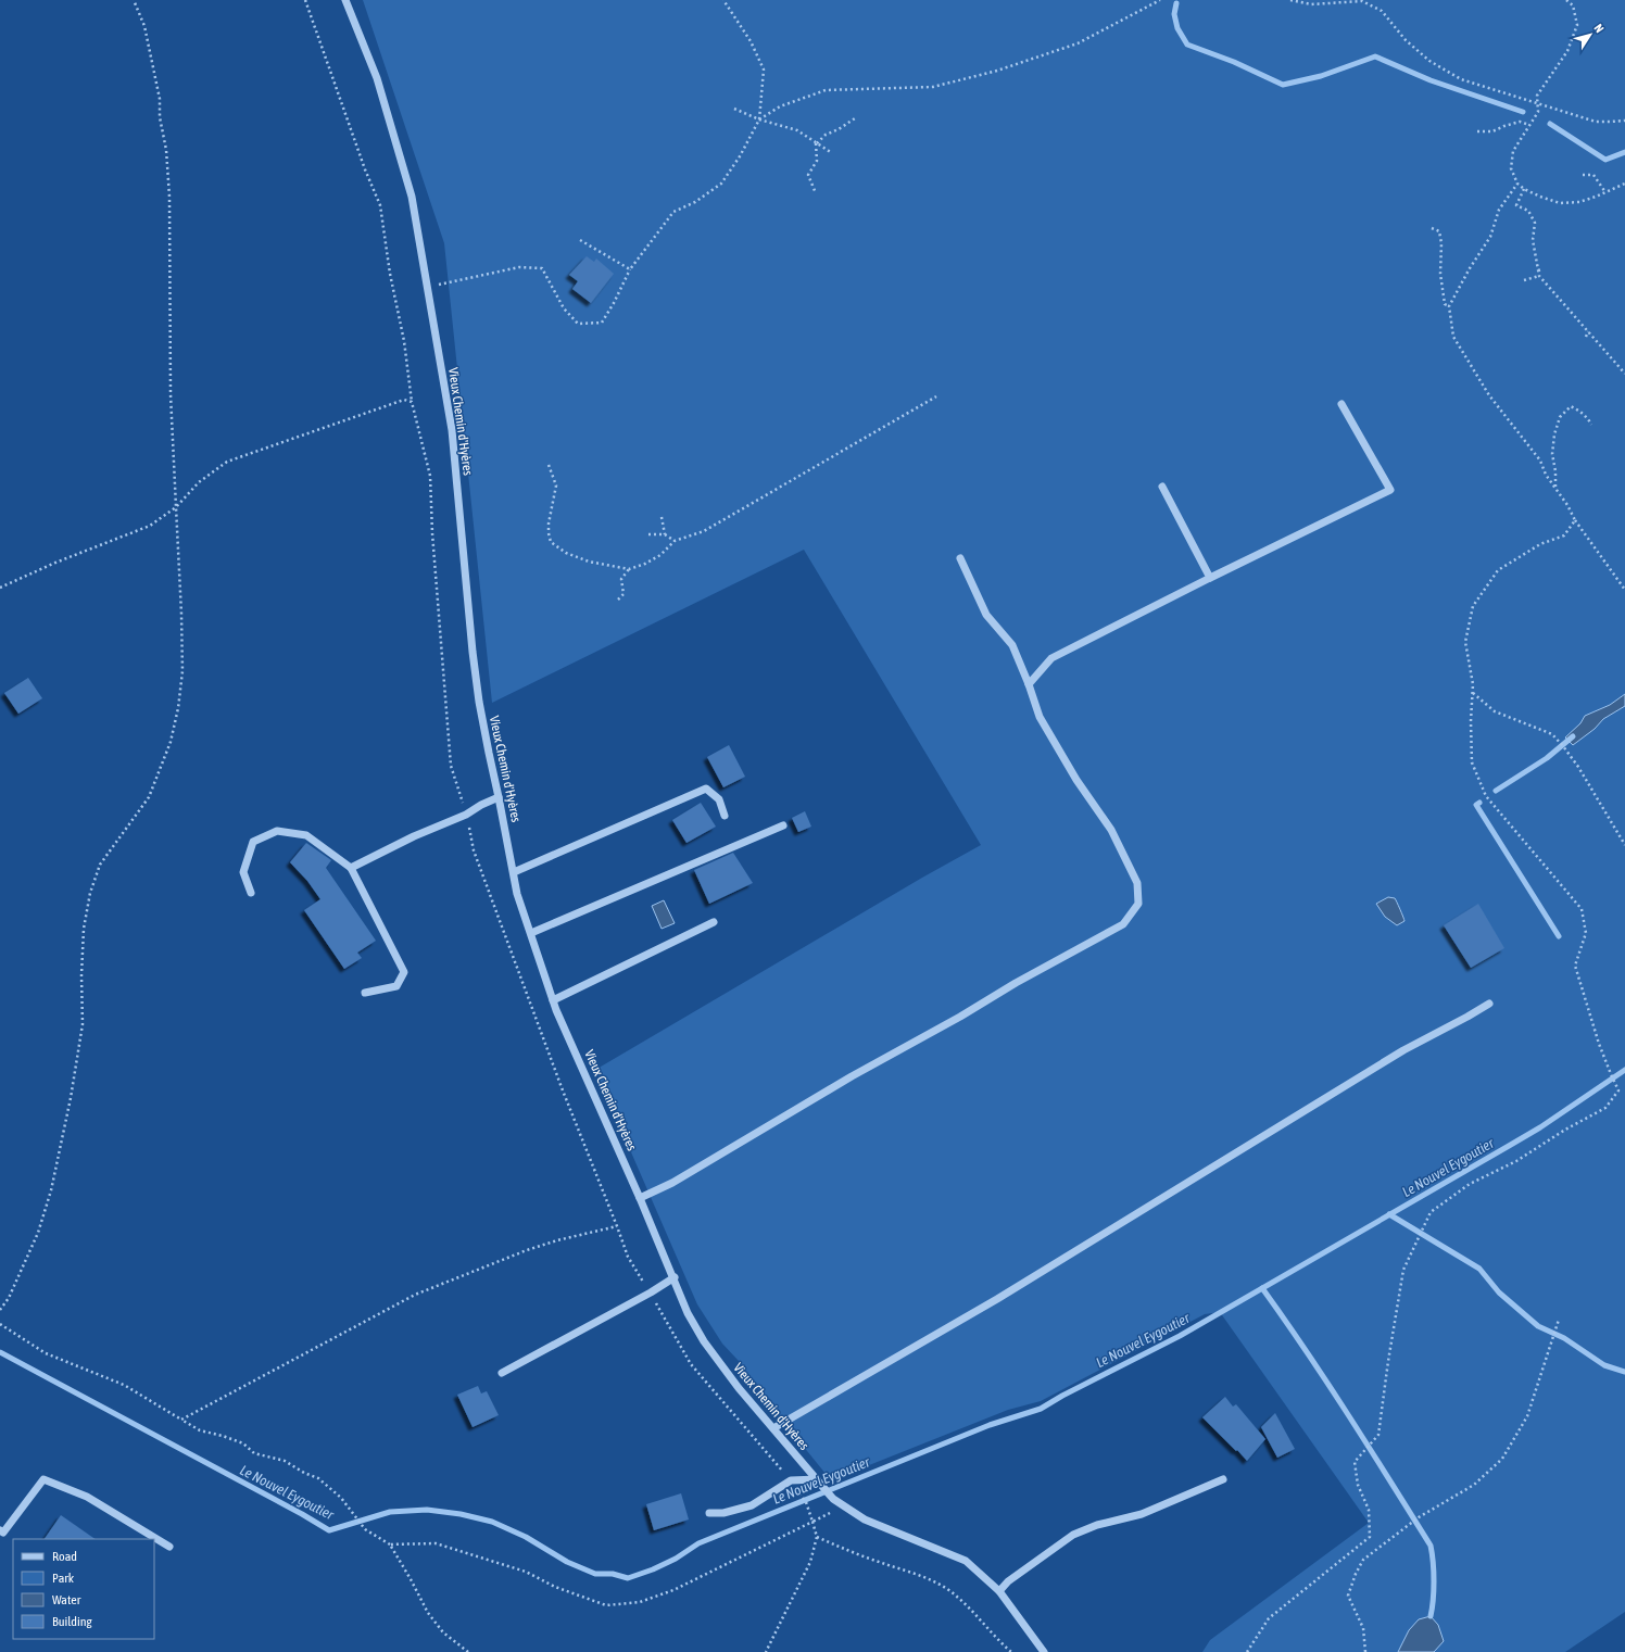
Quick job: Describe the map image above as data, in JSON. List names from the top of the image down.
{
  "streets": {
    "street": ["Vieux Chemin d'Hyères"]
  },
  "water": ["Le Nouvel Eygoutier"],
  "legend": [
    "Road",
    "Park",
    "Water",
    "Building"
  ],
  "north": "top right"
}
